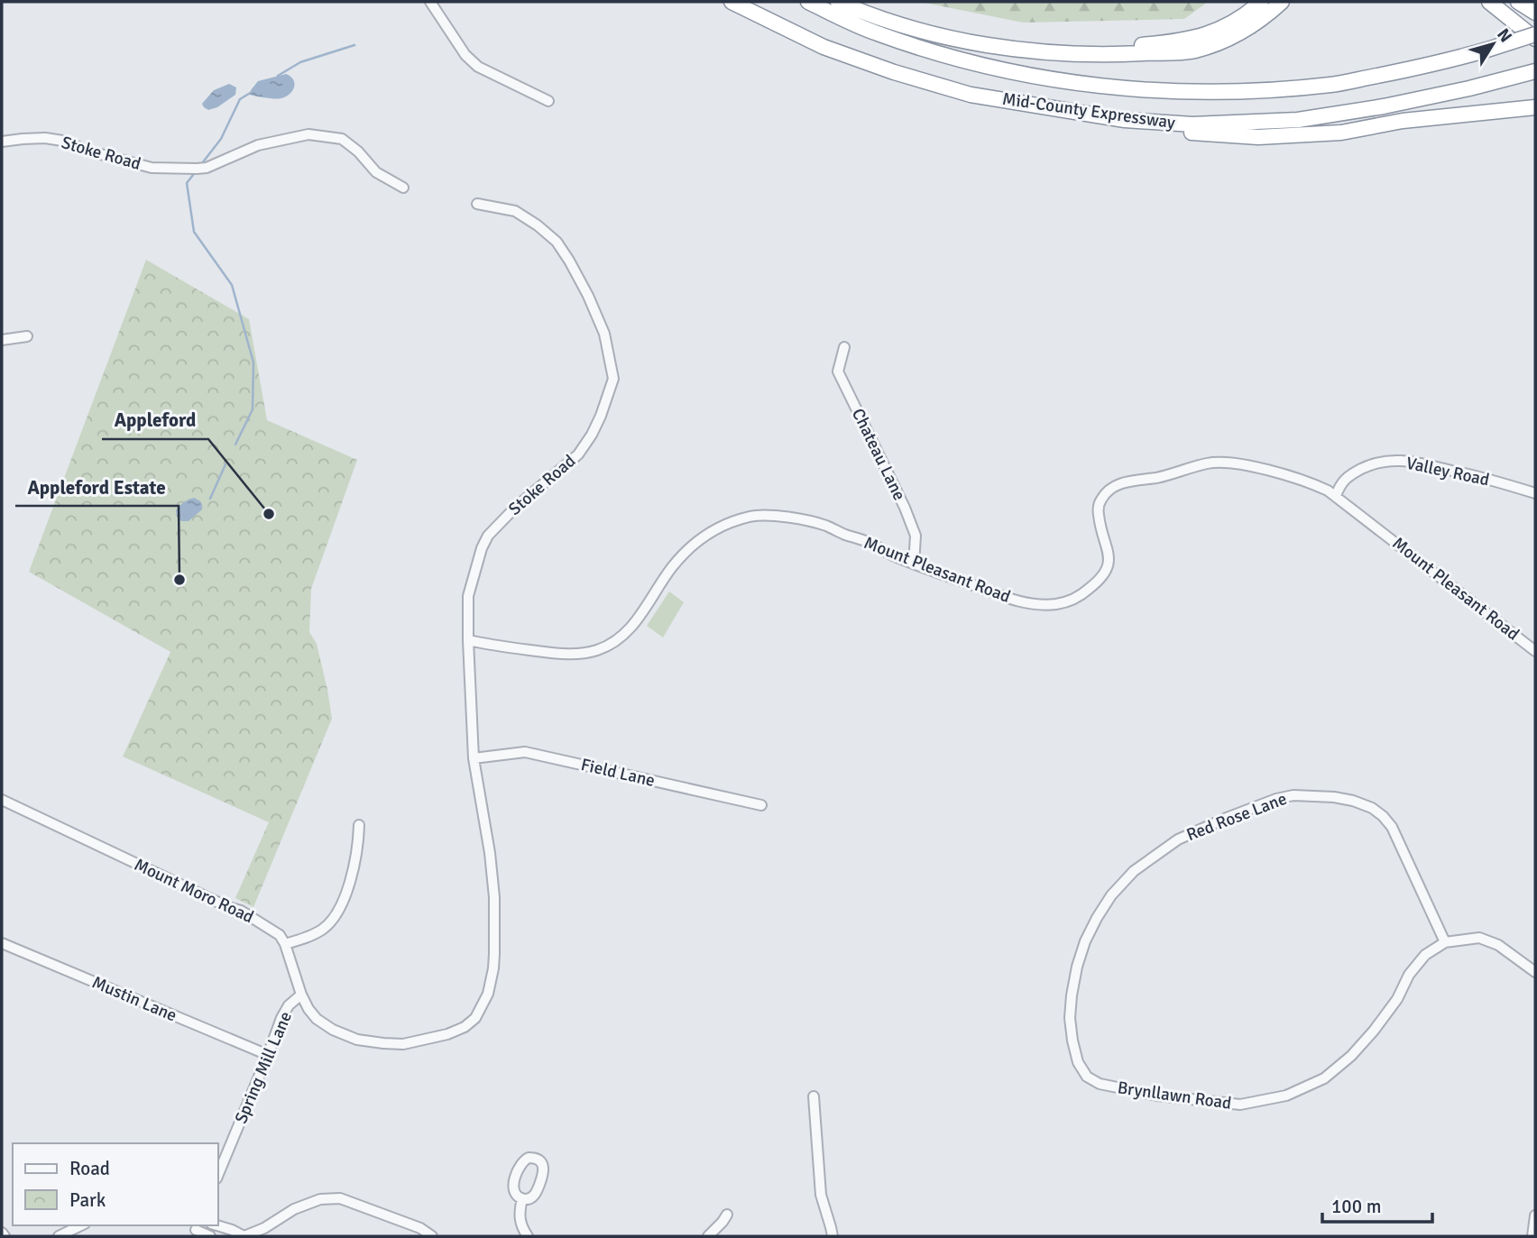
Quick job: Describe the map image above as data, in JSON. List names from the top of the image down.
{
  "streets": {
    "highway": ["Mid-County Expressway"],
    "street": [
      "Stoke Road",
      "Chateau Lane",
      "Valley Road",
      "Mount Pleasant Road",
      "Field Lane",
      "Red Rose Lane",
      "Mount Moro Road",
      "Mustin Lane",
      "Spring Mill Lane",
      "Brynllawn Road"
    ]
  },
  "crossings": [
    ["Stoke Road", "Mount Pleasant Road"],
    ["Chateau Lane", "Mount Pleasant Road"],
    ["Valley Road", "Mount Pleasant Road"],
    ["Red Rose Lane", "Brynllawn Road"],
    ["Mustin Lane", "Spring Mill Lane"]
  ],
  "places": ["Appleford", "Appleford Estate"],
  "legend": ["Road", "Park"],
  "scale_bar": "100 m",
  "north": "top right"
}
